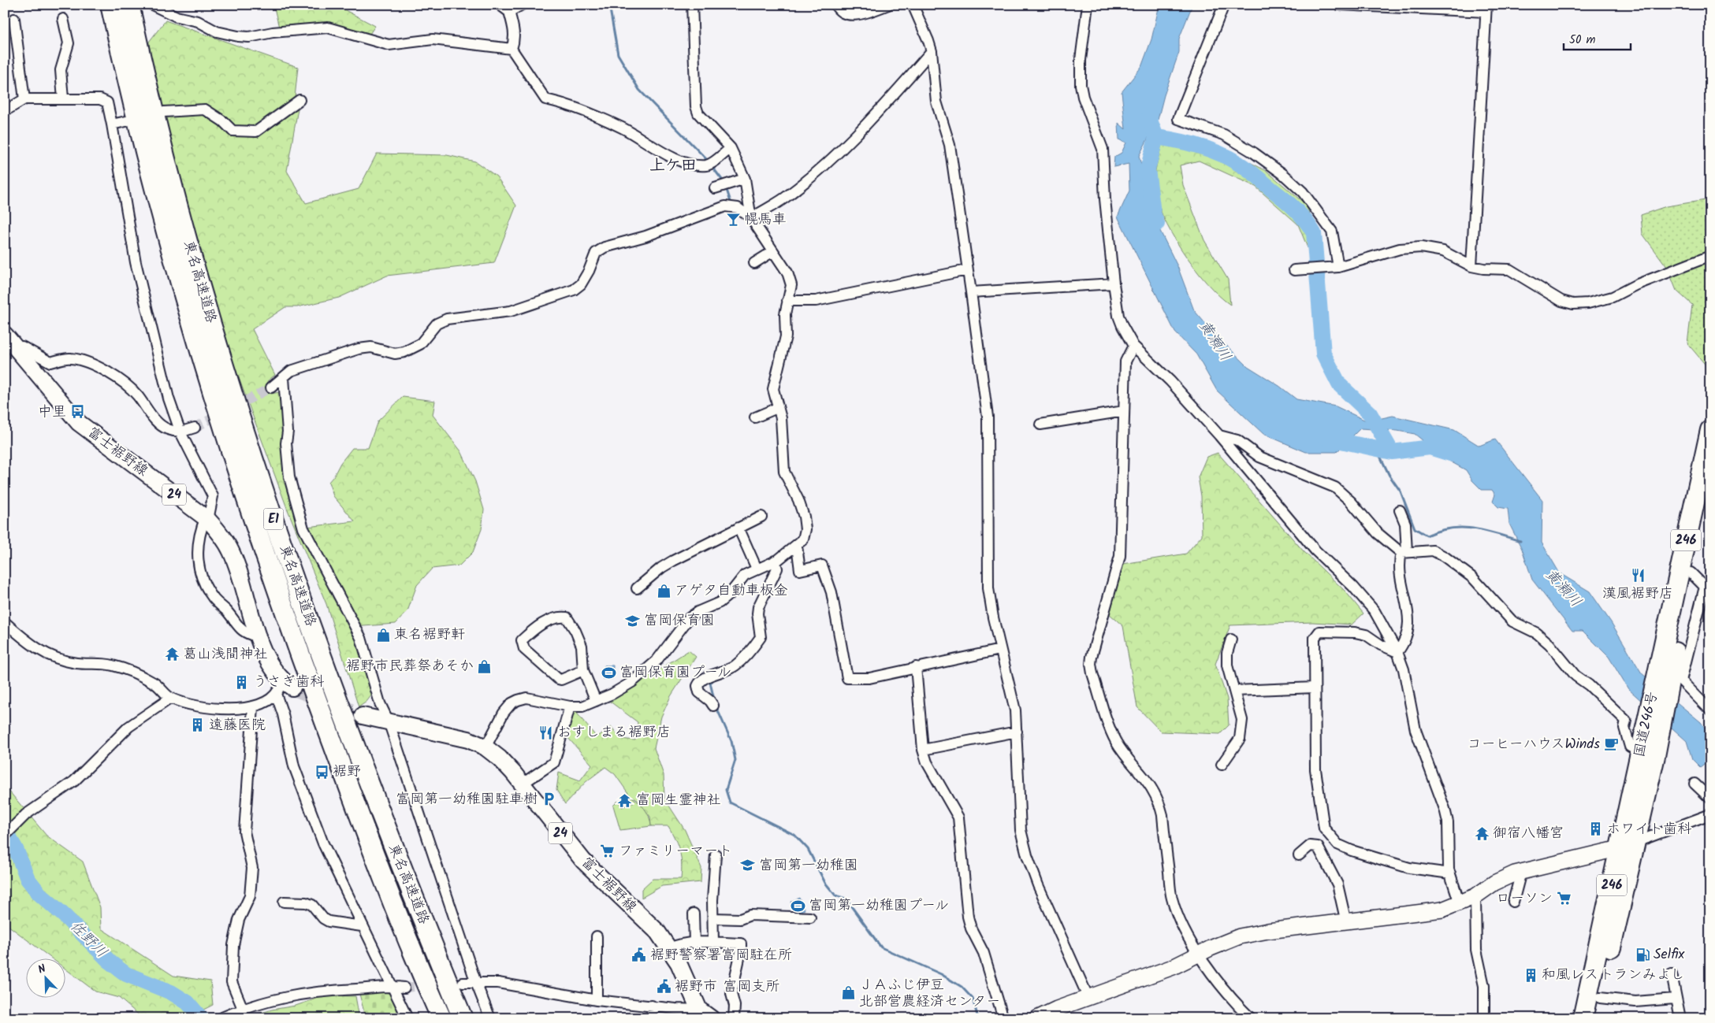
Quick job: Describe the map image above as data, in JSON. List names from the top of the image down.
{
  "streets": {
    "highway": [
      "東名高速道路",
      "E1",
      "246",
      "国道246号"
    ],
    "main road": ["富士裾野線", "24"]
  },
  "districts": ["上ケ田"],
  "water": ["黄瀬川", "佐野川"],
  "places": {
    "bar": ["幌馬車"],
    "bus stop": ["中里", "裾野"],
    "restaurant": ["漢風裾野店", "おすしまる裾野店"],
    "shop": [
      "アゲタ自動車板金",
      "東名裾野軒",
      "裾野市民葬祭あそか",
      "ＪＡふじ伊豆 北部営農経済センター"
    ],
    "school or university": ["富岡保育園", "富岡第一幼稚園"],
    "temple": ["葛山浅間神社", "富岡生霊神社", "御宿八幡宮"],
    "sports": ["富岡保育園プール", "富岡第一幼稚園プール"],
    "building": [
      "うさぎ歯科",
      "遠藤医院",
      "ホワイト歯科",
      "和風レストランみよし"
    ],
    "cafe": ["コーヒーハウスWinds"],
    "parking": ["富岡第一幼稚園駐車樹"],
    "supermarket": ["ファミリーマート", "ローソン"],
    "fuel station": ["Selfix"],
    "public building": ["裾野警察署富岡駐在所", "裾野市 富岡支所"]
  },
  "scale_bar": "50 m",
  "north": "top left"
}
